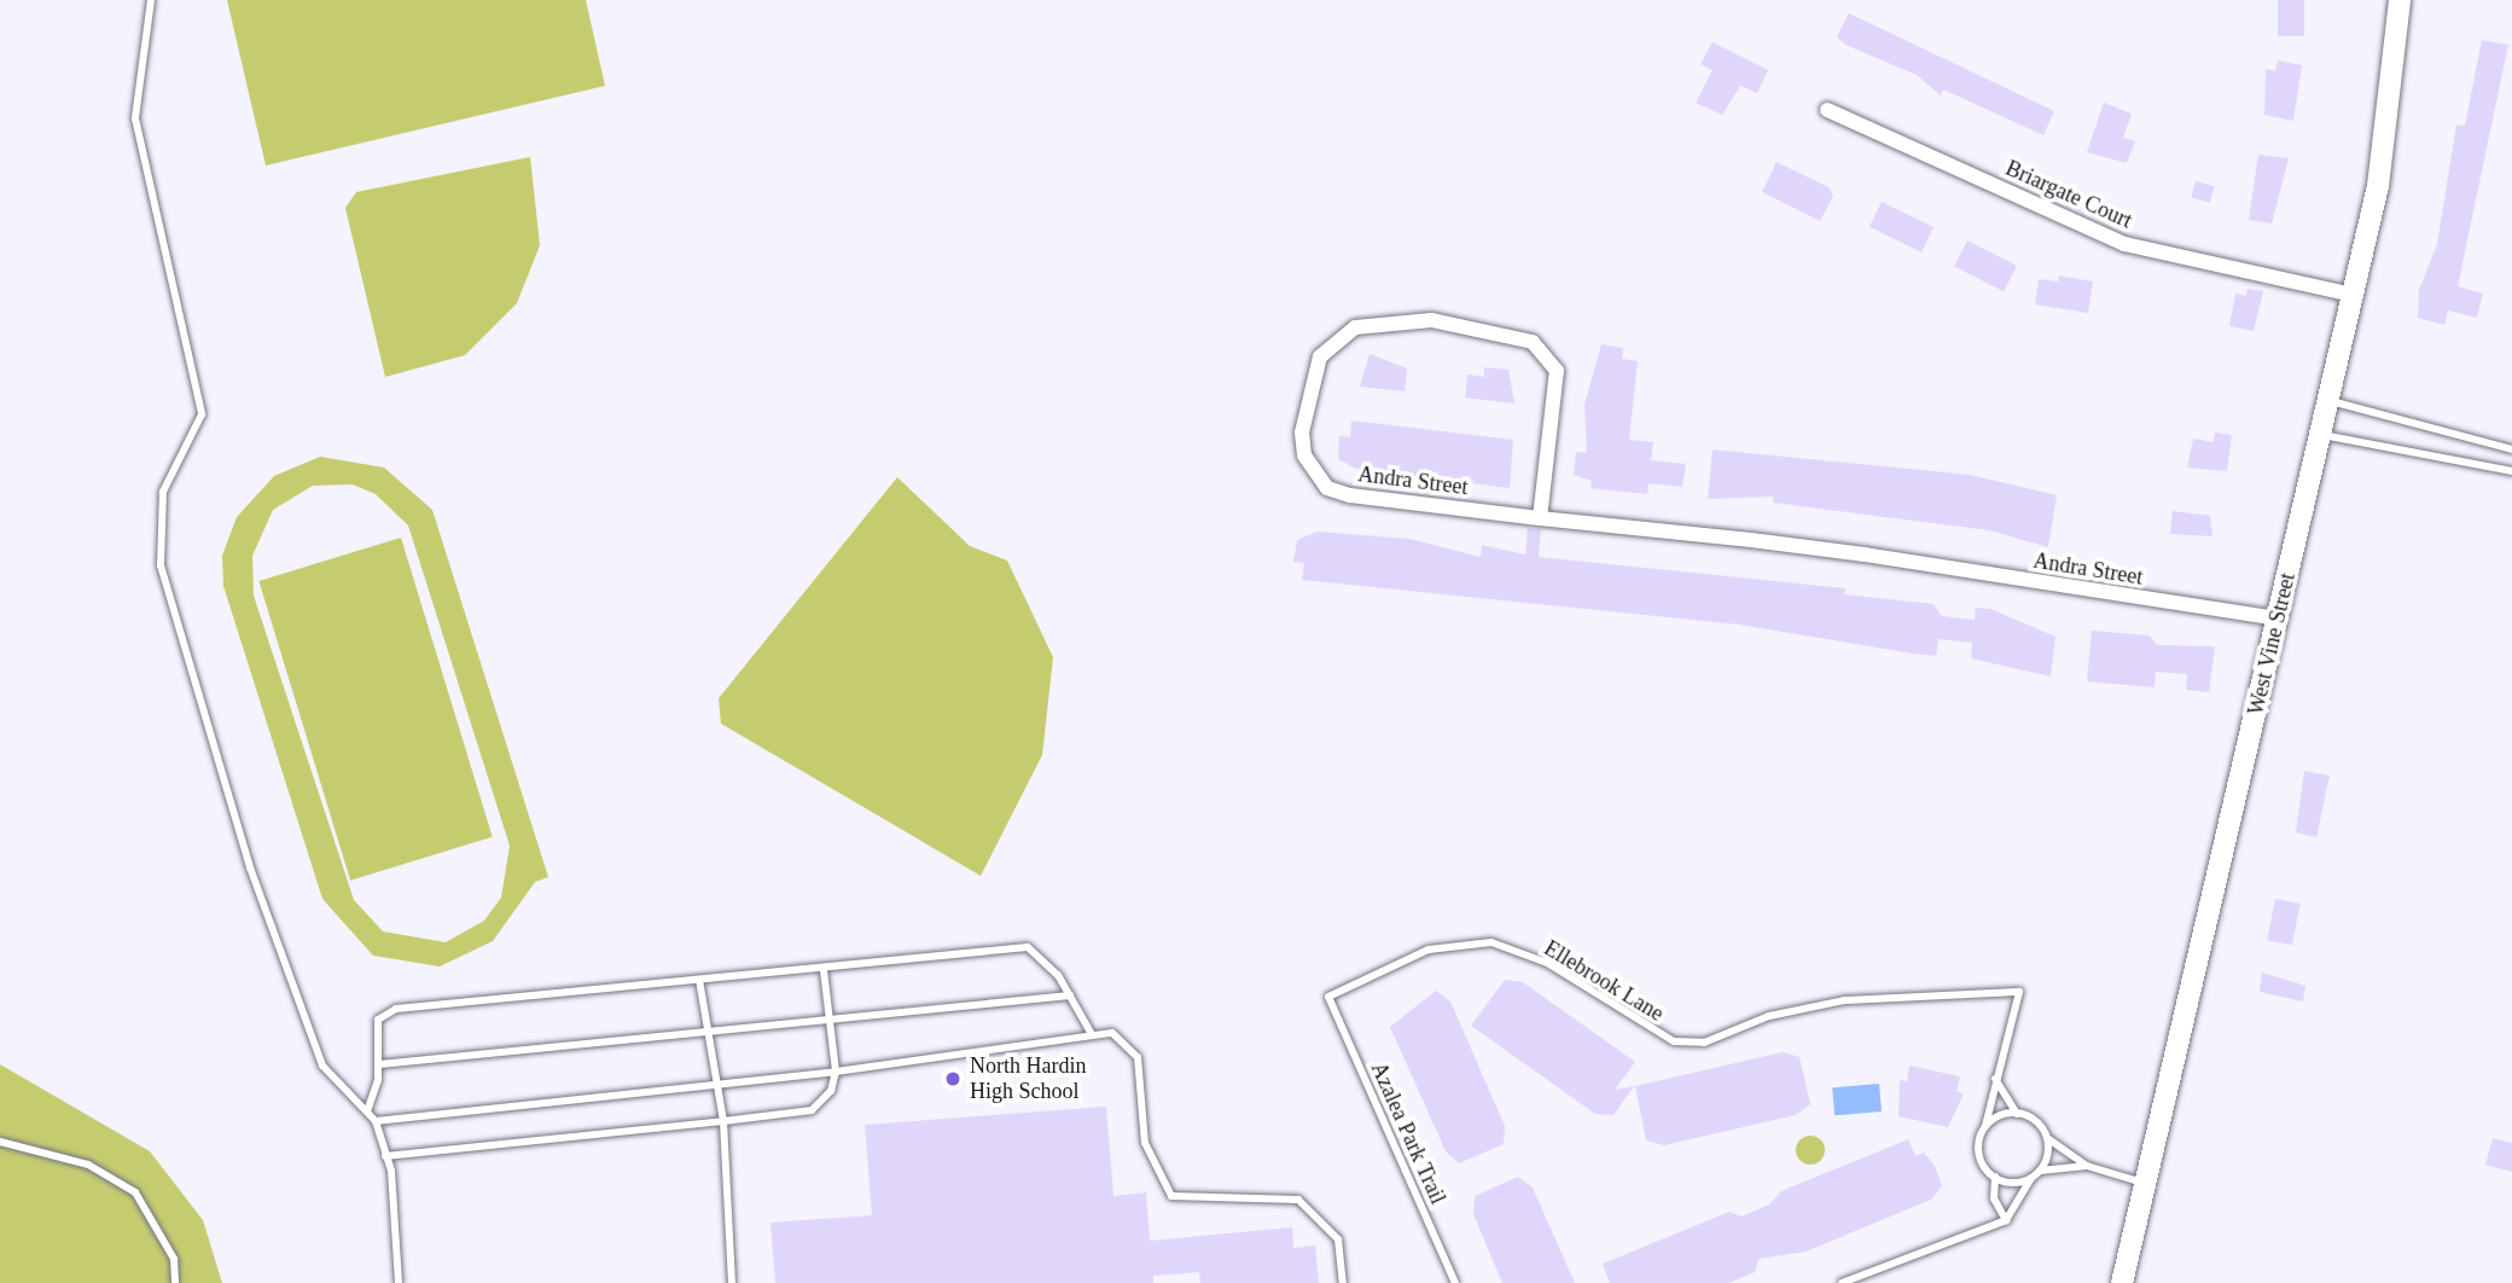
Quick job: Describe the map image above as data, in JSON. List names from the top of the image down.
{
  "streets": {
    "main road": ["West Vine Street"],
    "street": ["Briargate Court", "Andra Street"],
    "lane": ["Ellebrook Lane", "Azalea Park Trail"]
  },
  "crossings": [
    ["Briargate Court", "West Vine Street"],
    ["Andra Street", "West Vine Street"],
    ["Ellebrook Lane", "Azalea Park Trail"]
  ],
  "places": ["North Hardin High School"]
}
